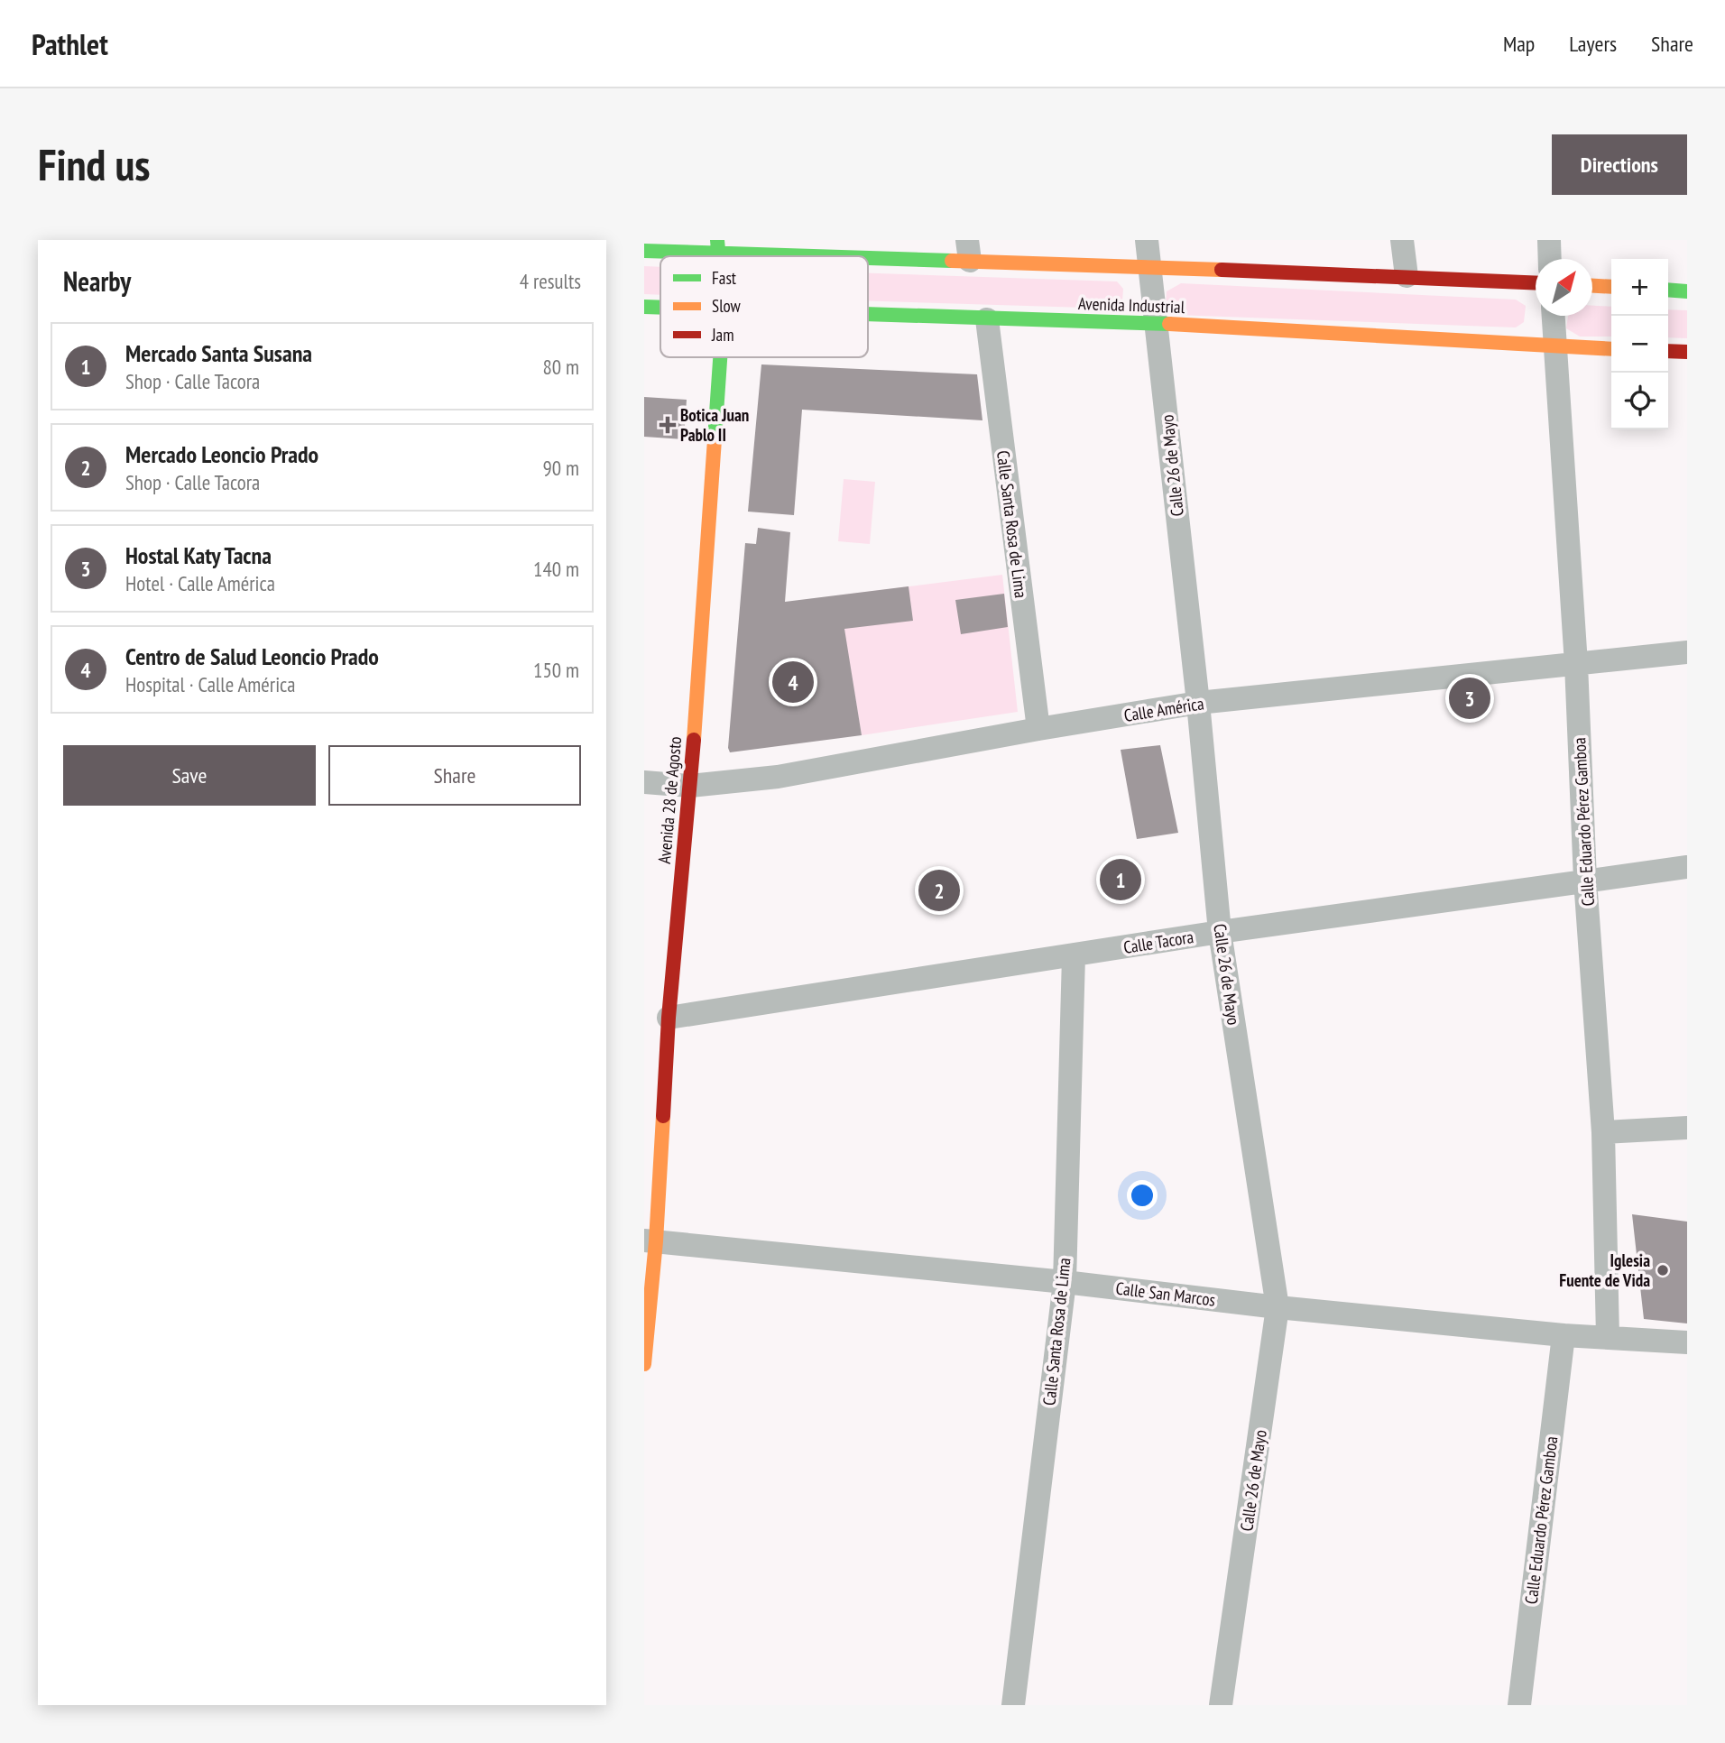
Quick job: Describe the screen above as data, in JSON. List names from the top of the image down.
{
  "streets": {
    "main road": ["Avenida Industrial", "Avenida 28 de Agosto"],
    "street": [
      "Calle 26 de Mayo",
      "Calle Santa Rosa de Lima",
      "Calle América",
      "Calle Eduardo Pérez Gamboa",
      "Calle Tacora",
      "Calle San Marcos"
    ]
  },
  "crossings": [
    ["Avenida Industrial", "Calle 26 de Mayo"],
    ["Avenida Industrial", "Calle Santa Rosa de Lima"],
    ["Avenida Industrial", "Calle Eduardo Pérez Gamboa"],
    ["Calle 26 de Mayo", "Calle América"],
    ["Calle 26 de Mayo", "Calle Tacora"],
    ["Calle 26 de Mayo", "Calle San Marcos"],
    ["Calle Santa Rosa de Lima", "Calle América"],
    ["Calle Santa Rosa de Lima", "Calle Tacora"],
    ["Calle Santa Rosa de Lima", "Calle San Marcos"],
    ["Calle América", "Avenida 28 de Agosto"],
    ["Calle América", "Calle Eduardo Pérez Gamboa"],
    ["Avenida 28 de Agosto", "Calle Tacora"],
    ["Avenida 28 de Agosto", "Calle San Marcos"],
    ["Calle Eduardo Pérez Gamboa", "Calle Tacora"],
    ["Calle Eduardo Pérez Gamboa", "Calle San Marcos"]
  ],
  "places": {
    "health": ["Botica Juan Pablo II"],
    "other": ["Iglesia Fuente de Vida"]
  },
  "legend": ["Fast", "Slow", "Jam"],
  "north": "top right",
  "page": {
    "header": "Pathlet",
    "nav": ["Map", "Layers", "Share"],
    "buttons": [
      "Directions",
      ["Save", "Share"]
    ],
    "title": "Find us",
    "heading": ["Nearby", "4 results"],
    "map_buttons": ["+", "−"],
    "list": [
      {
        "mark": "1",
        "name": "Mercado Santa Susana",
        "note": "Shop · Calle Tacora",
        "value": "80 m"
      },
      {
        "mark": "2",
        "name": "Mercado Leoncio Prado",
        "note": "Shop · Calle Tacora",
        "value": "90 m"
      },
      {
        "mark": "3",
        "name": "Hostal Katy Tacna",
        "note": "Hotel · Calle América",
        "value": "140 m"
      },
      {
        "mark": "4",
        "name": "Centro de Salud Leoncio Prado",
        "note": "Hospital · Calle América",
        "value": "150 m"
      }
    ],
    "pins": [
      "4",
      "3",
      "1",
      "2"
    ]
  }
}
